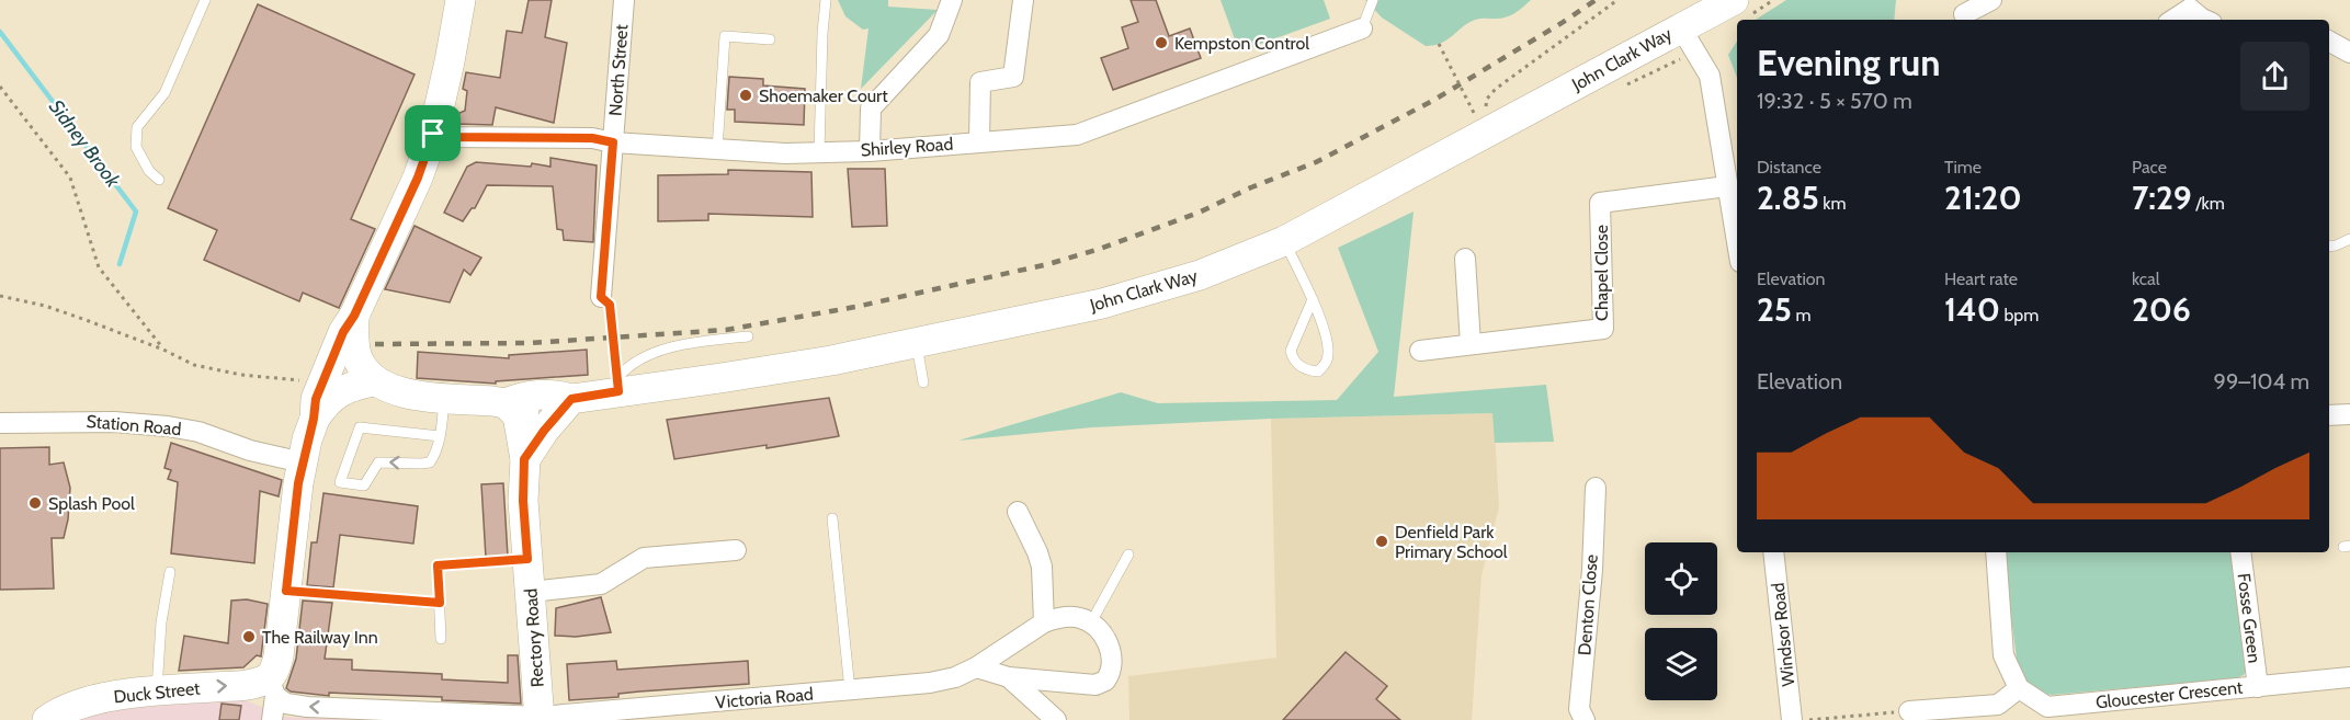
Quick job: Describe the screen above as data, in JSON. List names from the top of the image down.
{
  "streets": {
    "main road": ["John Clark Way", "Rectory Road", "Duck Street"],
    "street": [
      "North Street",
      "Shirley Road",
      "Chapel Close",
      "Station Road",
      "Denton Close",
      "Fosse Green",
      "Windsor Road",
      "Gloucester Crescent",
      "Victoria Road"
    ]
  },
  "crossings": [
    ["North Street", "Shirley Road"],
    ["Fosse Green", "Gloucester Crescent"],
    ["Rectory Road", "Victoria Road"],
    ["Duck Street", "Victoria Road"]
  ],
  "one_way": ["Duck Street"],
  "water": ["Sidney Brook"],
  "places": [
    "Kempston Control",
    "Shoemaker Court",
    "Splash Pool",
    "Denfield Park Primary School",
    "The Railway Inn"
  ],
  "page": {
    "heading": ["Evening run", "19:32 · 5 × 570 m"],
    "stats": [
      ["Distance", "2.85 km"],
      ["Time", "21:20"],
      ["Pace", "7:29 /km"],
      ["Elevation", "25 m"],
      ["Heart rate", "140 bpm"],
      ["kcal", "206"]
    ],
    "chart": ["Elevation", "99–104 m"]
  }
}
